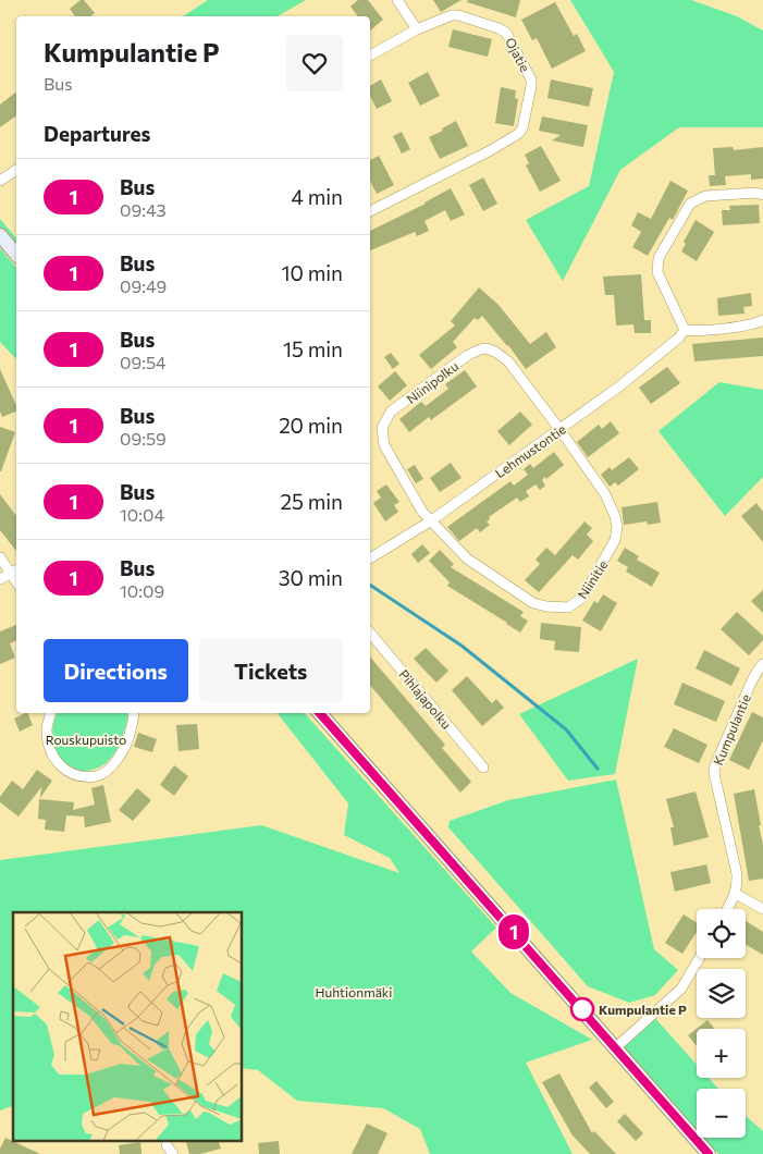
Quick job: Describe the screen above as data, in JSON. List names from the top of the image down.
{
  "streets": {
    "street": [
      "Ojatie",
      "Niinipolku",
      "Lehmustontie",
      "Niinitie",
      "Pihlajapolku",
      "Kumpulantie"
    ]
  },
  "crossings": [
    ["Niinipolku", "Lehmustontie"],
    ["Niinipolku", "Niinitie"],
    ["Lehmustontie", "Niinitie"]
  ],
  "parks": ["Rouskupuisto", "Huhtionmäki"],
  "places": ["Kumpulantie P"],
  "lines": ["bus line 1"],
  "page": {
    "on_map": "1",
    "heading": [
      ["Kumpulantie P", "Bus"],
      "Departures"
    ],
    "list": [
      {
        "mark": "1",
        "name": "Bus",
        "note": "09:43",
        "value": "4 min"
      },
      {
        "mark": "1",
        "name": "Bus",
        "note": "09:49",
        "value": "10 min"
      },
      {
        "mark": "1",
        "name": "Bus",
        "note": "09:54",
        "value": "15 min"
      },
      {
        "mark": "1",
        "name": "Bus",
        "note": "09:59",
        "value": "20 min"
      },
      {
        "mark": "1",
        "name": "Bus",
        "note": "10:04",
        "value": "25 min"
      },
      {
        "mark": "1",
        "name": "Bus",
        "note": "10:09",
        "value": "30 min"
      }
    ],
    "buttons": ["Directions", "Tickets"],
    "map_buttons": ["+", "−"]
  }
}
